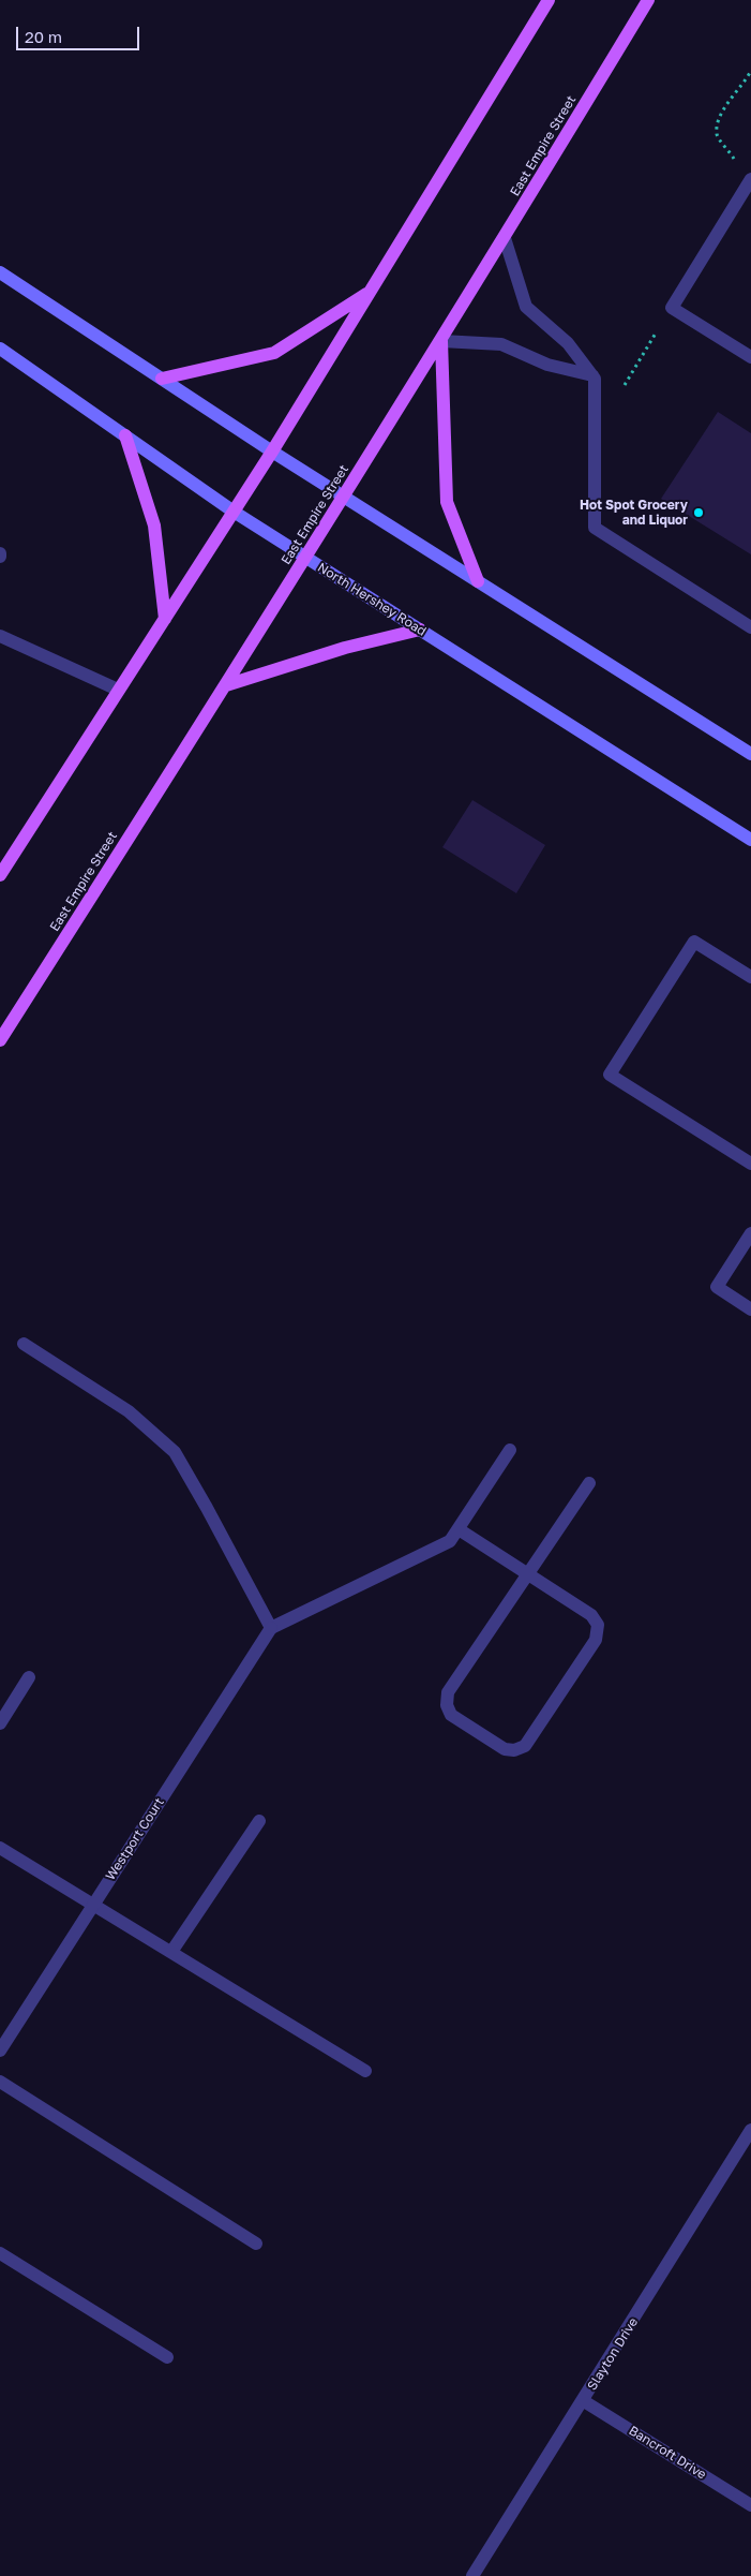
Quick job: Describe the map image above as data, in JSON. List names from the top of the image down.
{
  "streets": {
    "main road": ["East Empire Street", "North Hershey Road"],
    "street": ["Westport Court", "Slayton Drive", "Bancroft Drive"]
  },
  "crossings": [
    ["East Empire Street", "North Hershey Road"],
    ["Slayton Drive", "Bancroft Drive"]
  ],
  "places": ["Hot Spot Grocery and Liquor"],
  "scale_bar": "20 m"
}
